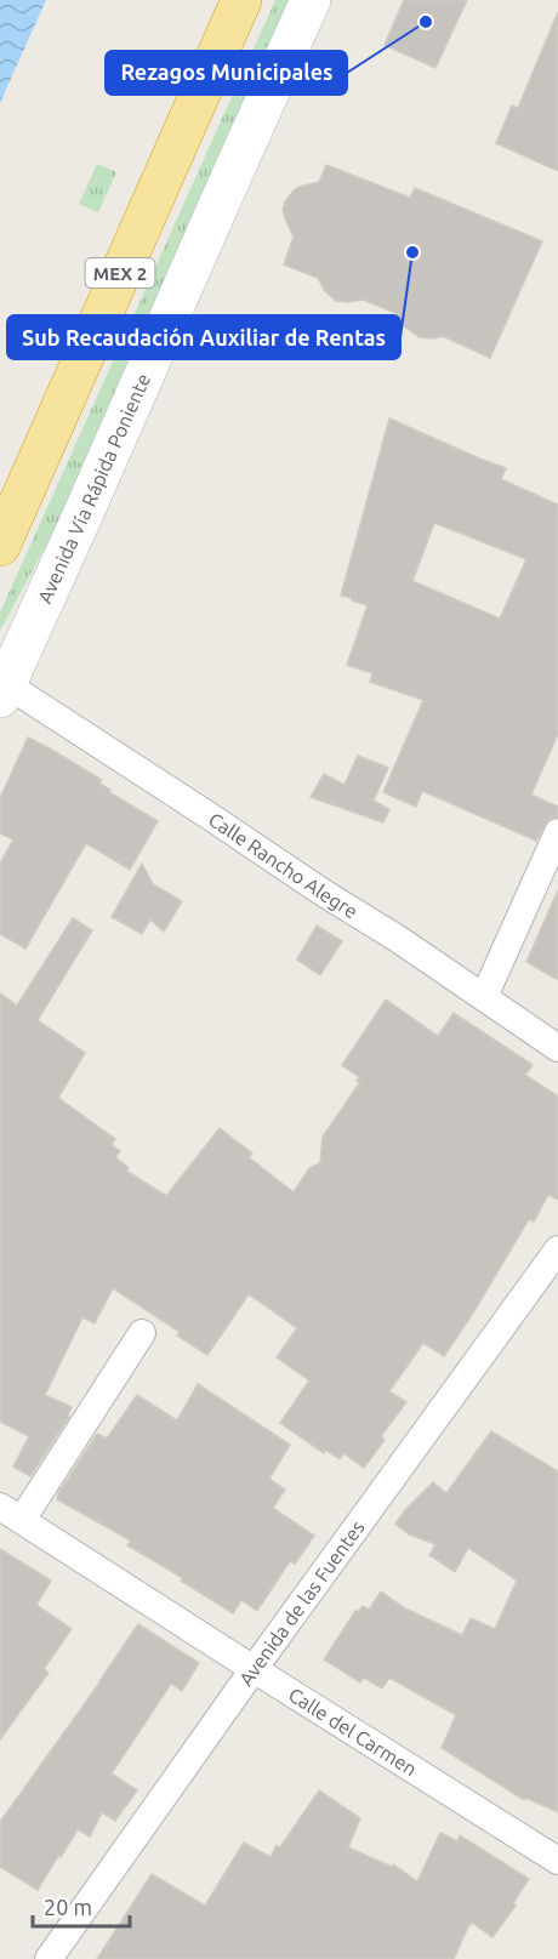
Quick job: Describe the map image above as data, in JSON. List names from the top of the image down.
{
  "streets": {
    "highway": ["MEX 2"],
    "main road": ["Avenida Vía Rápida Poniente"],
    "street": ["Calle Rancho Alegre", "Avenida de las Fuentes", "Calle del Carmen"]
  },
  "crossings": [
    ["Avenida Vía Rápida Poniente", "Calle Rancho Alegre"],
    ["Avenida de las Fuentes", "Calle del Carmen"]
  ],
  "places": ["Rezagos Municipales", "Sub Recaudación Auxiliar de Rentas"],
  "scale_bar": "20 m"
}
